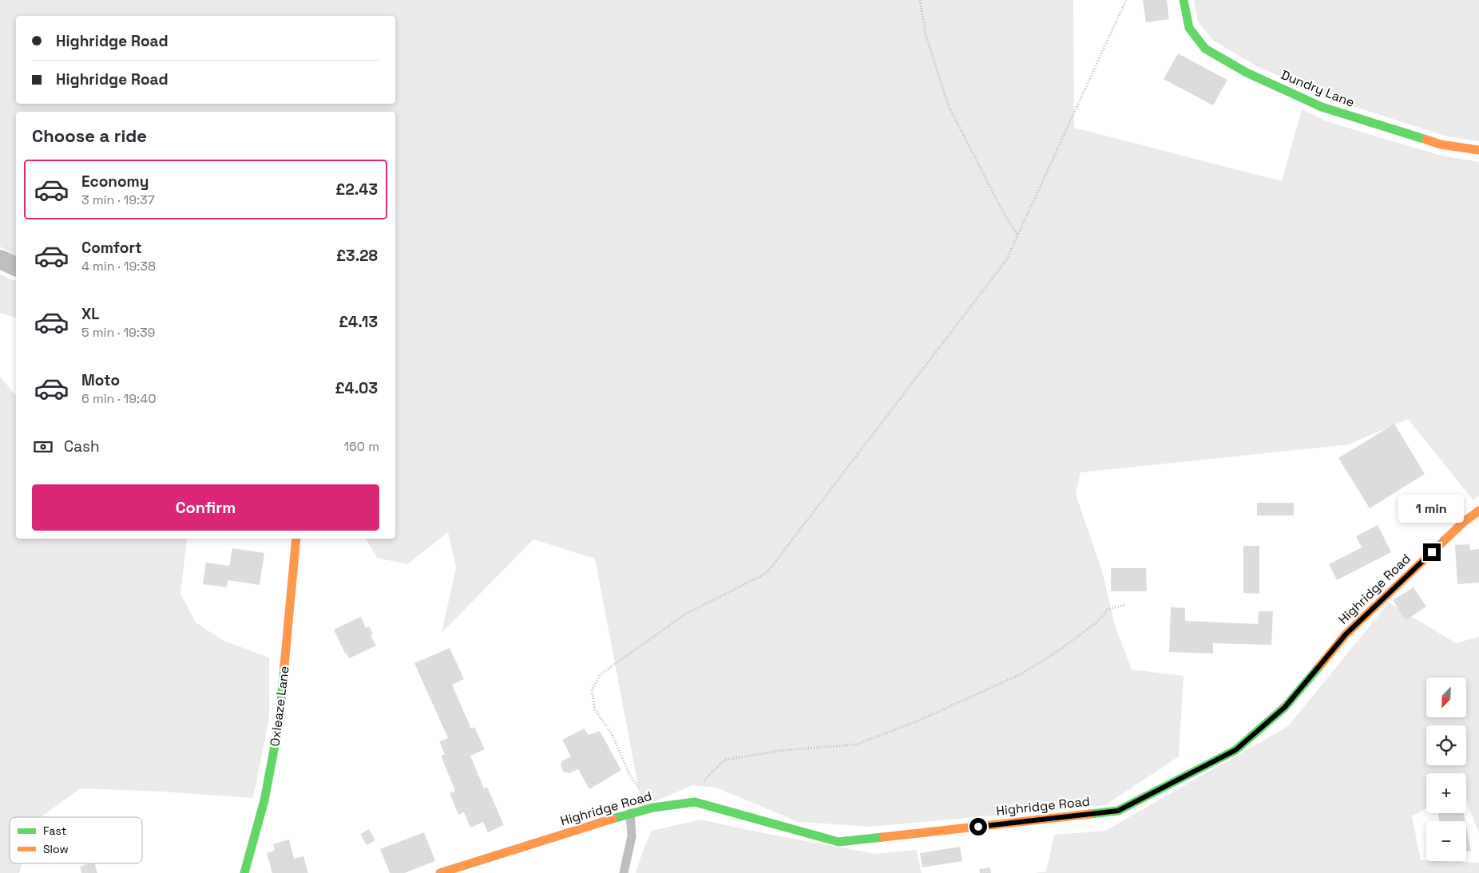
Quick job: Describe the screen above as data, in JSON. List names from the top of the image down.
{
  "streets": {
    "street": ["Dundry Lane", "Highridge Road", "Oxleaze Lane"]
  },
  "legend": ["Fast", "Slow"],
  "north": "bottom left",
  "page": {
    "banner": ["Highridge Road", "Highridge Road"],
    "heading": "Choose a ride",
    "list": [
      {
        "name": "Economy",
        "note": "3 min · 19:37",
        "value": "£2.43"
      },
      {
        "name": "Comfort",
        "note": "4 min · 19:38",
        "value": "£3.28"
      },
      {
        "name": "XL",
        "note": "5 min · 19:39",
        "value": "£4.13"
      },
      {
        "name": "Moto",
        "note": "6 min · 19:40",
        "value": "£4.03"
      }
    ],
    "pay": ["Cash", "160 m"],
    "buttons": "Confirm",
    "bubble": "1 min",
    "map_buttons": ["+", "−"]
  }
}
